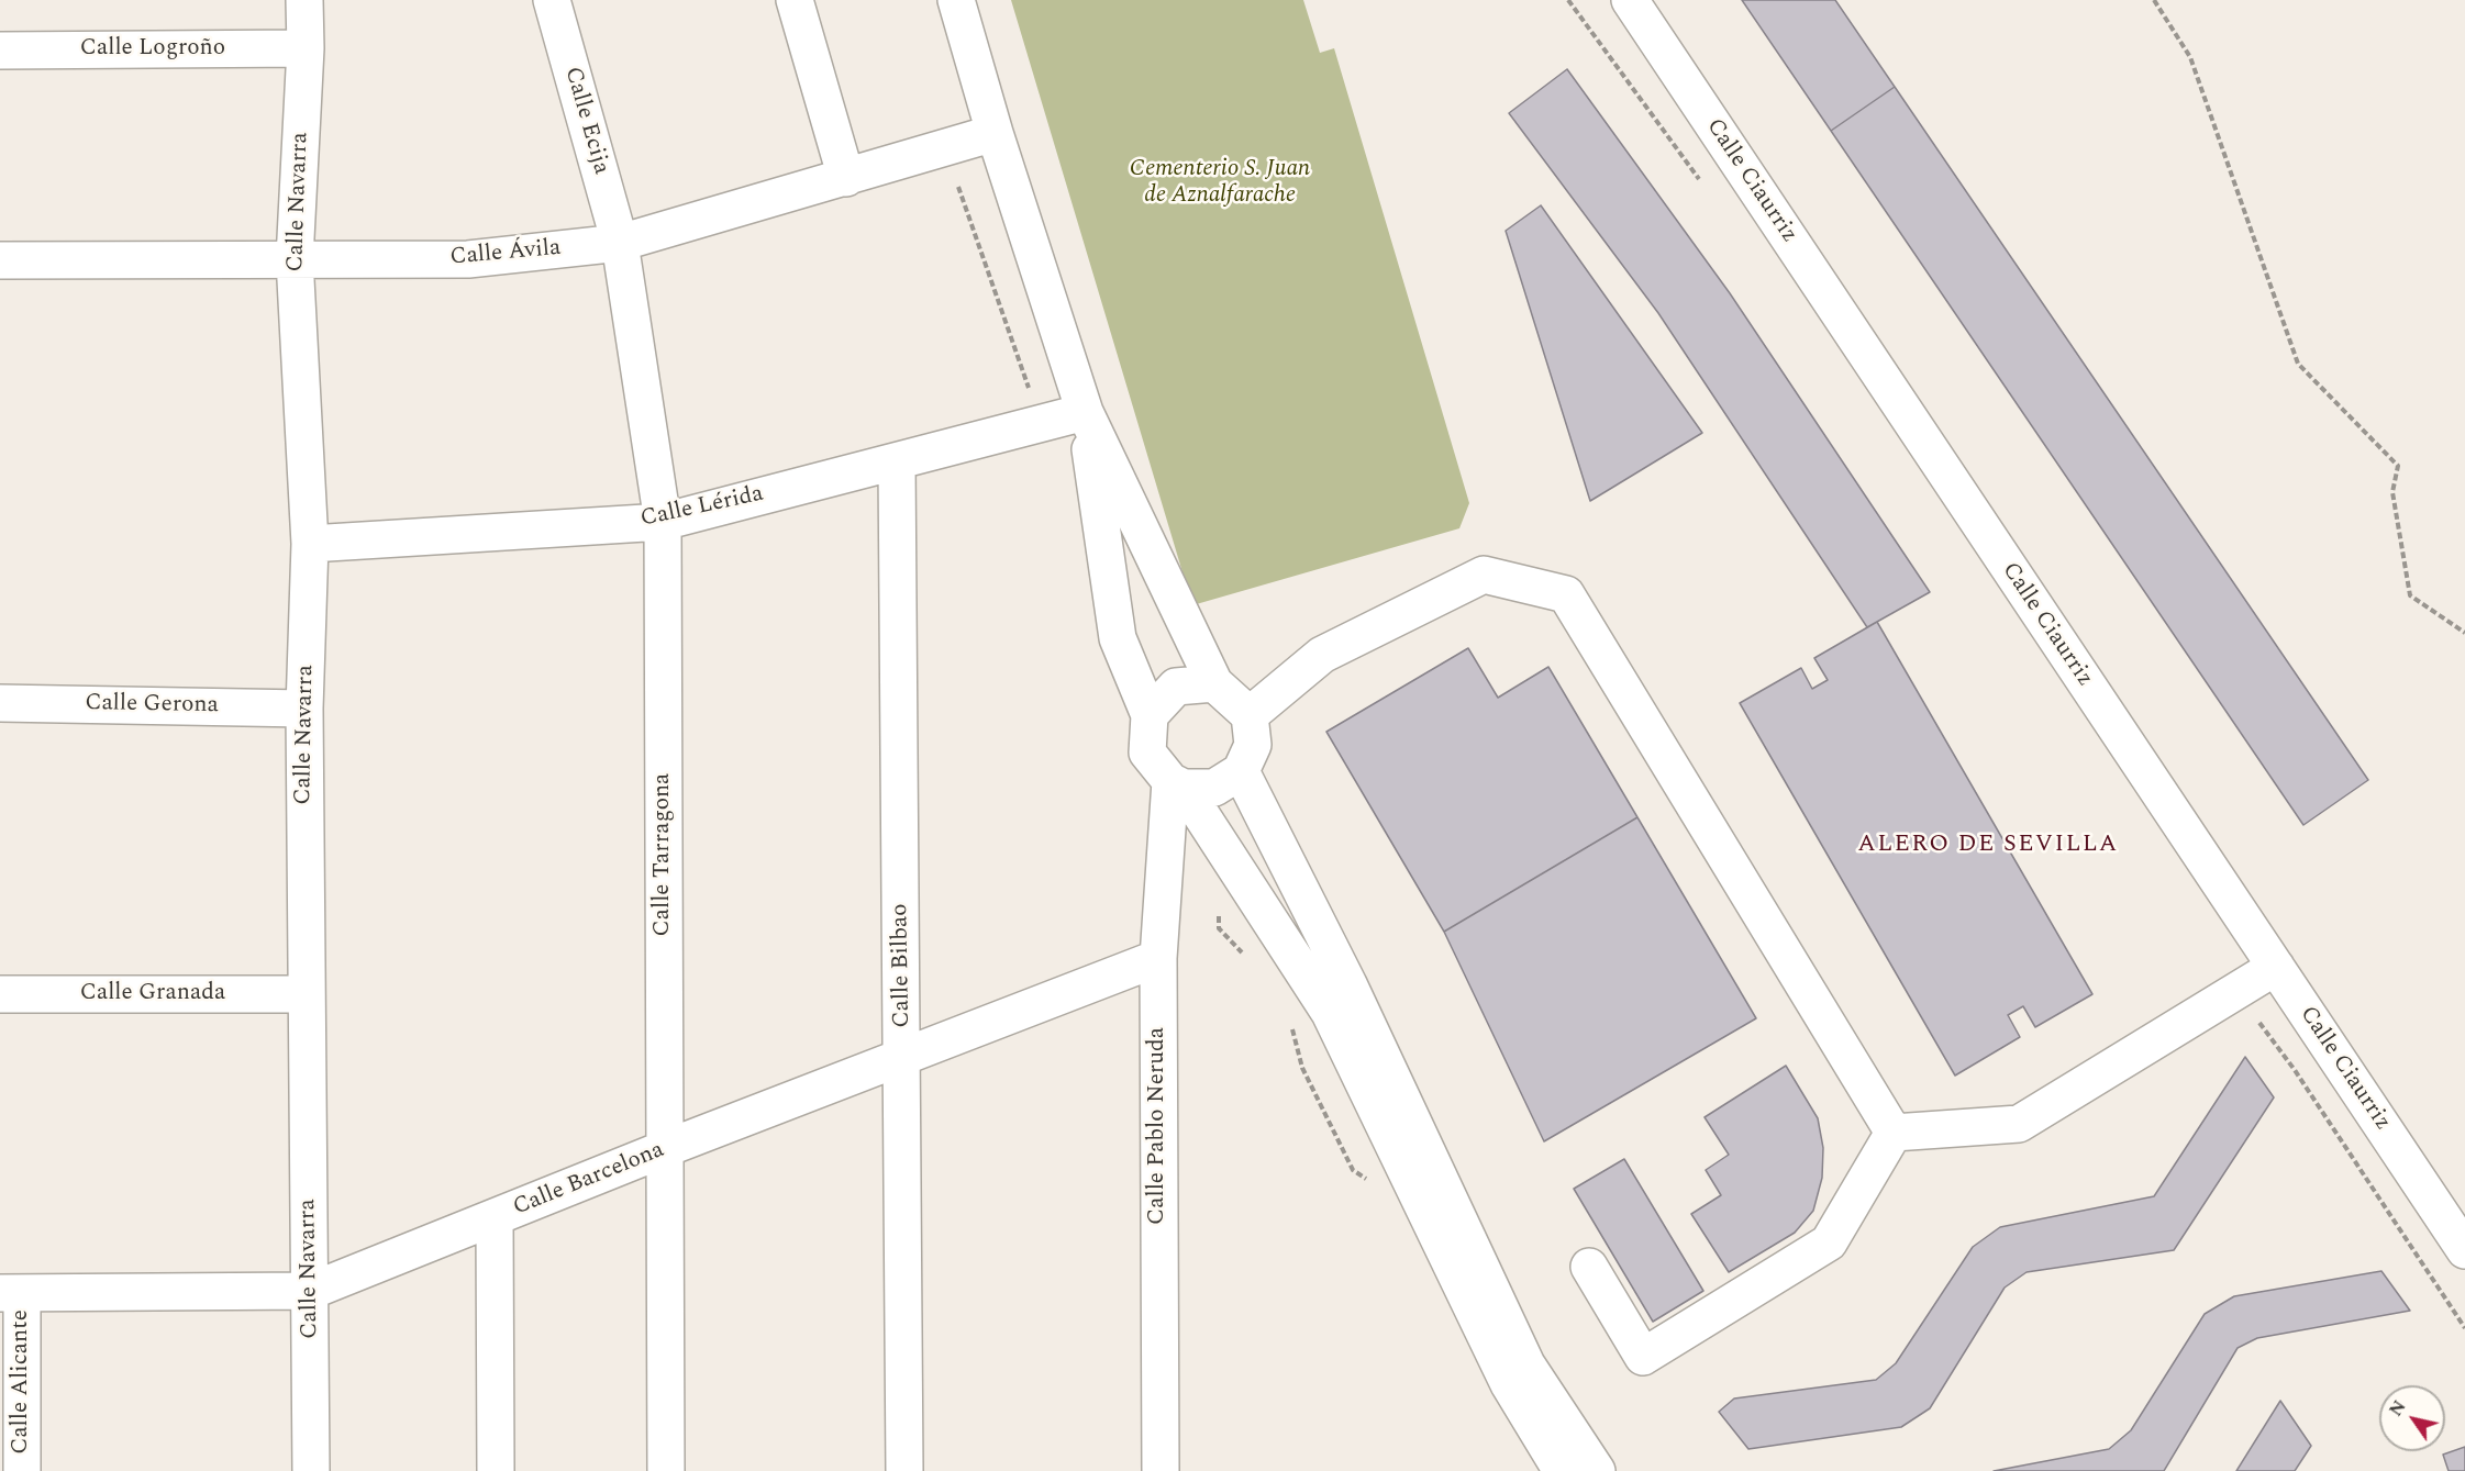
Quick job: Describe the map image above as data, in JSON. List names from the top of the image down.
{
  "streets": {
    "street": [
      "Calle Logroño",
      "Calle Ecija",
      "Calle Ciaurriz",
      "Calle Navarra",
      "Calle Ávila",
      "Calle Lérida",
      "Calle Gerona",
      "Calle Tarragona",
      "Calle Bilbao",
      "Calle Granada",
      "Calle Pablo Neruda",
      "Calle Barcelona",
      "Calle Alicante"
    ]
  },
  "crossings": [
    ["Calle Logroño", "Calle Navarra"],
    ["Calle Ecija", "Calle Ávila"],
    ["Calle Ecija", "Calle Tarragona"],
    ["Calle Navarra", "Calle Ávila"],
    ["Calle Navarra", "Calle Lérida"],
    ["Calle Navarra", "Calle Gerona"],
    ["Calle Navarra", "Calle Granada"],
    ["Calle Navarra", "Calle Barcelona"],
    ["Calle Ávila", "Calle Tarragona"],
    ["Calle Lérida", "Calle Tarragona"],
    ["Calle Lérida", "Calle Bilbao"],
    ["Calle Tarragona", "Calle Barcelona"],
    ["Calle Bilbao", "Calle Barcelona"],
    ["Calle Pablo Neruda", "Calle Barcelona"],
    ["Calle Barcelona", "Calle Alicante"]
  ],
  "districts": ["ALERO DE SEVILLA"],
  "parks": ["Cementerio S. Juan de Aznalfarache"],
  "north": "top left"
}
